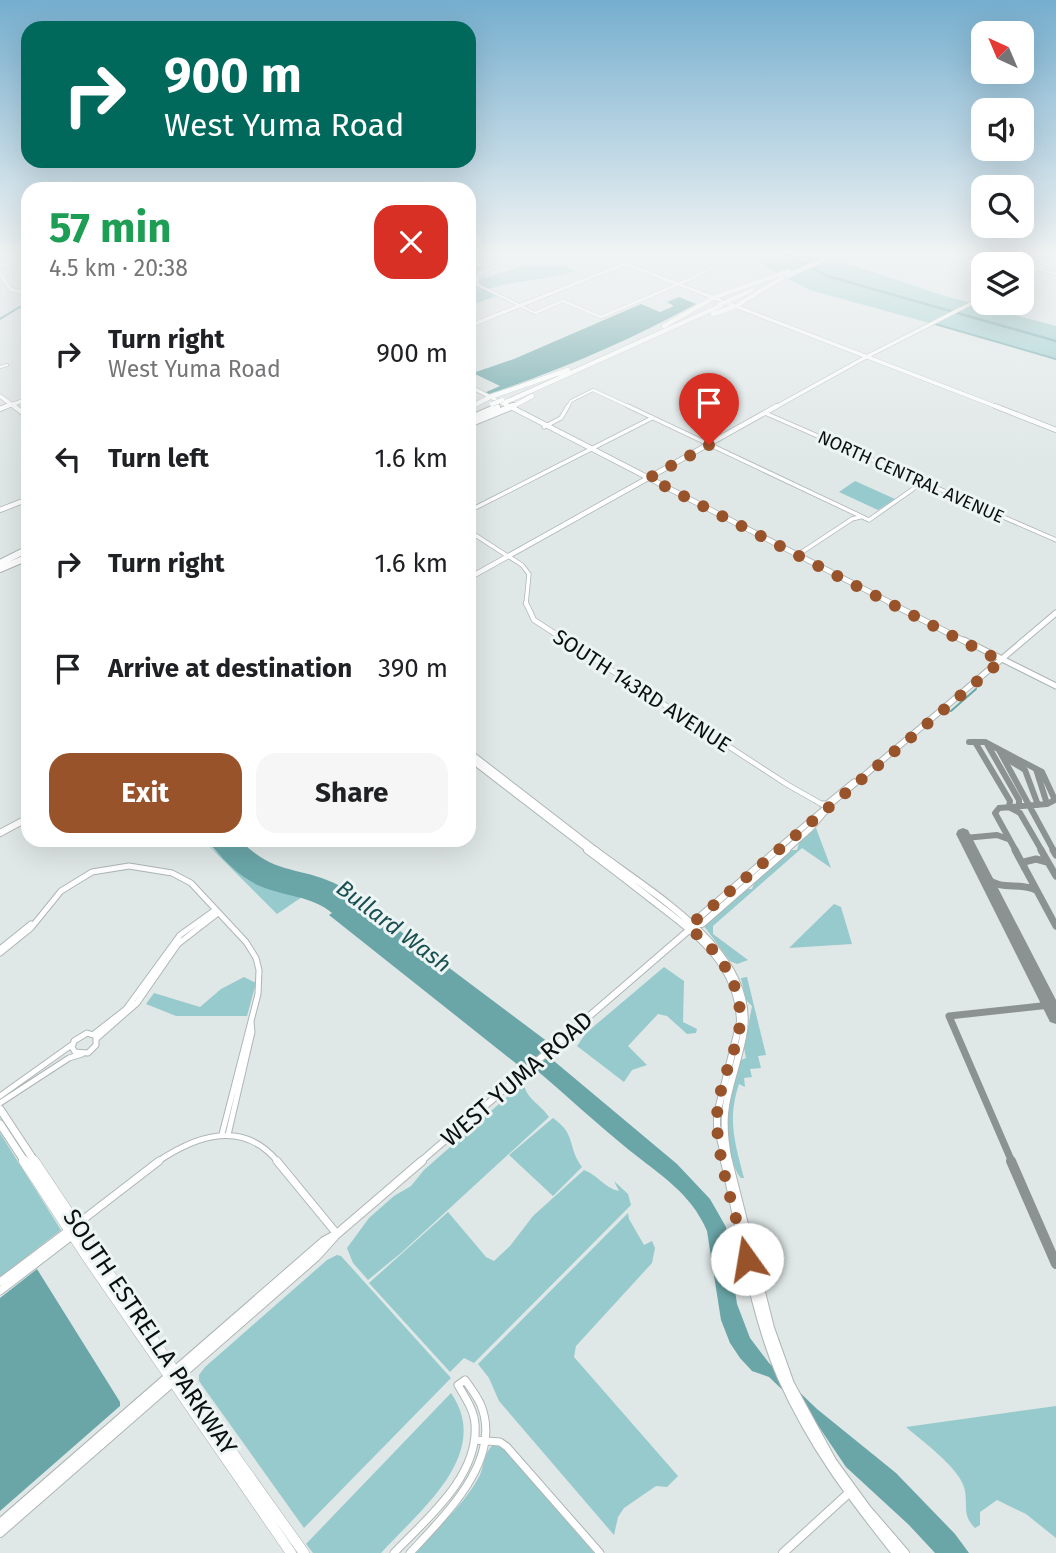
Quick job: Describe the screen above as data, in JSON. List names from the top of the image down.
{
  "streets": {
    "main road": ["WEST YUMA ROAD", "SOUTH ESTRELLA PARKWAY"],
    "street": ["NORTH CENTRAL AVENUE", "SOUTH 143RD AVENUE"]
  },
  "crossings": [
    ["SOUTH 143RD AVENUE", "WEST YUMA ROAD"],
    ["WEST YUMA ROAD", "SOUTH ESTRELLA PARKWAY"]
  ],
  "water": ["Bullard Wash"],
  "north": "top left",
  "page": {
    "turn": ["900 m", "West Yuma Road"],
    "heading": ["57 min", "4.5 km · 20:38"],
    "list": [
      {
        "name": "Turn right",
        "note": "West Yuma Road",
        "value": "900 m"
      },
      {
        "name": "Turn left",
        "value": "1.6 km"
      },
      {
        "name": "Turn right",
        "value": "1.6 km"
      },
      {
        "name": "Arrive at destination",
        "value": "390 m"
      }
    ],
    "buttons": ["Exit", "Share"]
  }
}
